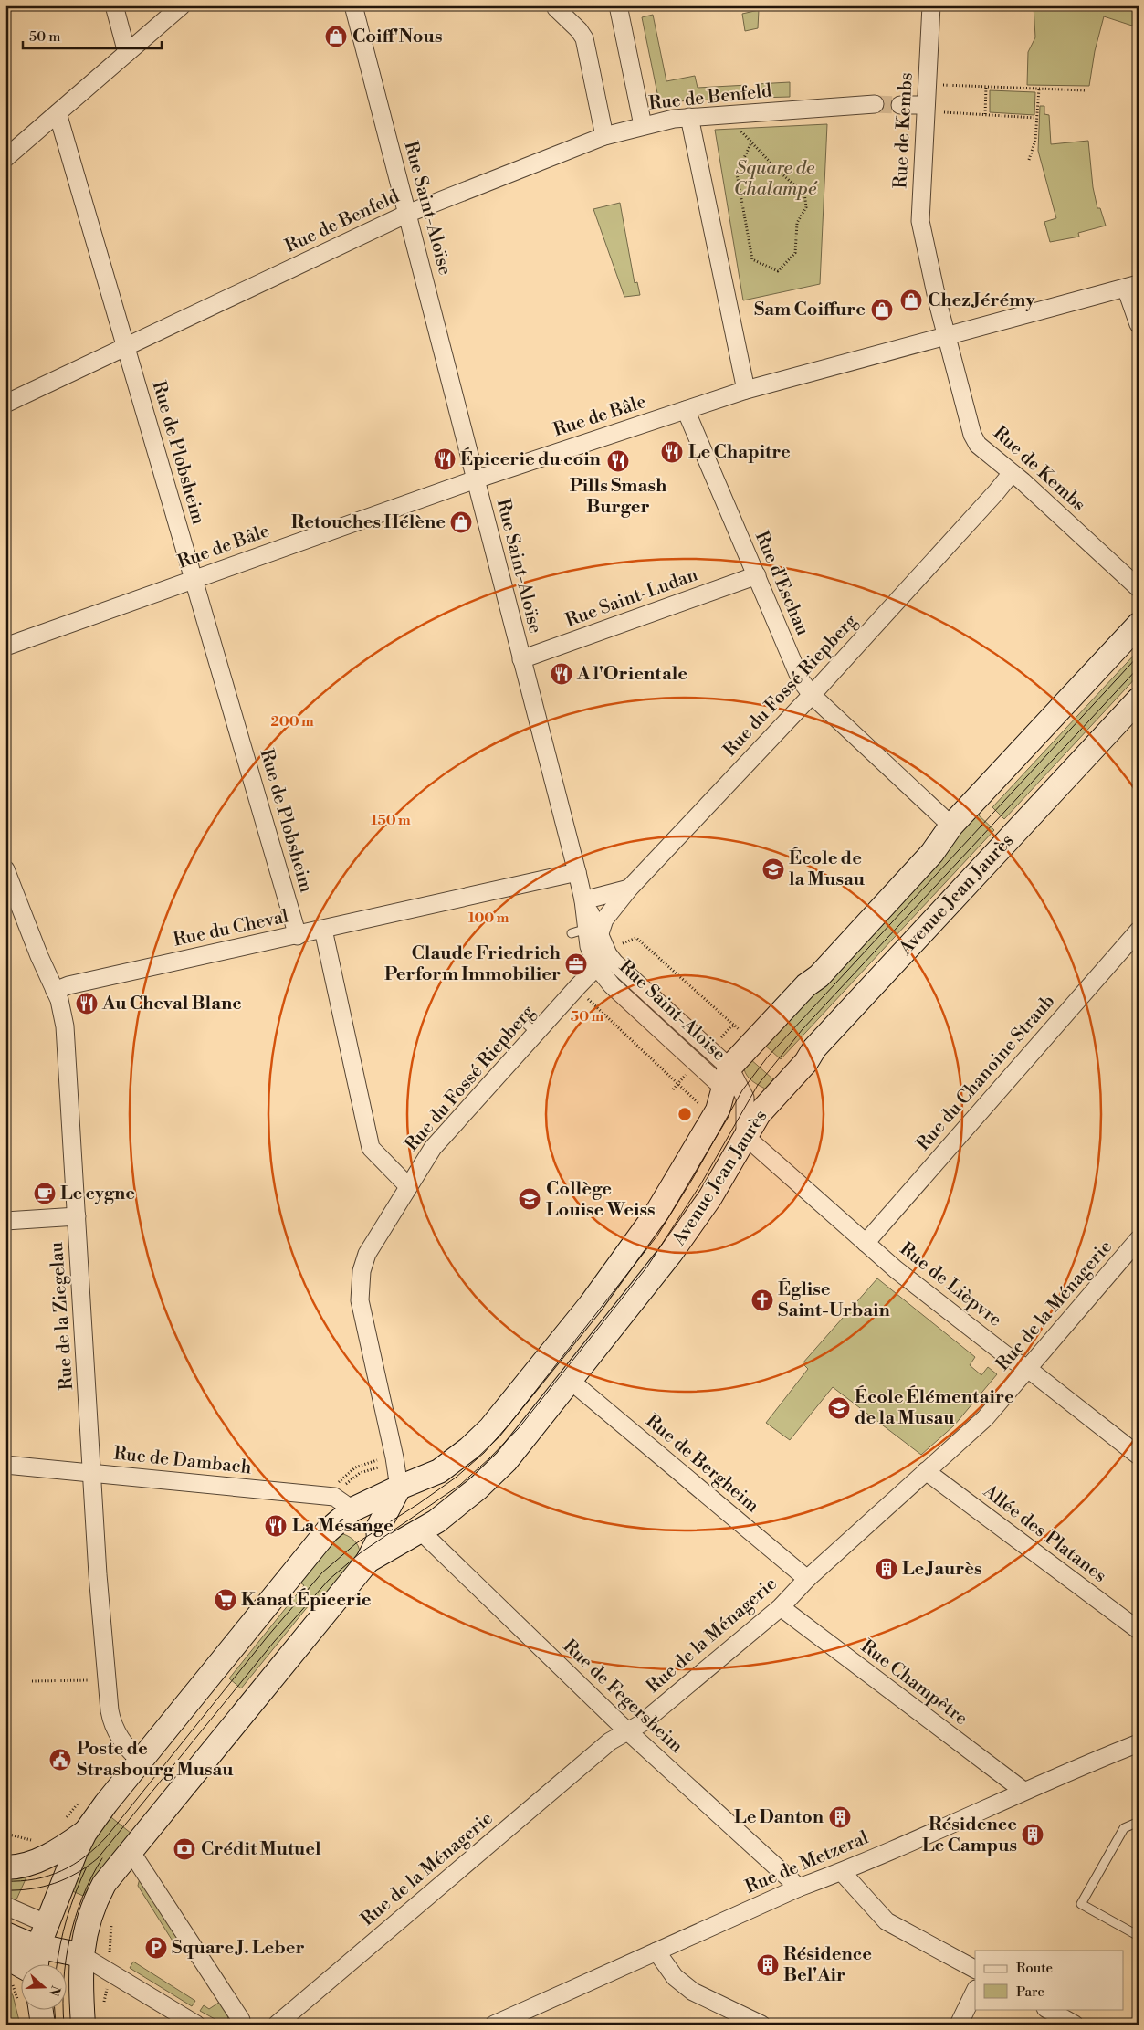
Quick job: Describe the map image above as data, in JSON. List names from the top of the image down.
{
  "streets": {
    "main road": ["Avenue Jean Jaurès"],
    "street": [
      "Rue de Benfeld",
      "Rue de Kembs",
      "Rue Saint-Aloïse",
      "Rue de Bâle",
      "Rue de Plobsheim",
      "Rue d'Eschau",
      "Rue Saint-Ludan",
      "Rue du Fossé Riepberg",
      "Rue du Cheval",
      "Rue du Chanoine Straub",
      "Rue de Lièpvre",
      "Rue de la Ménagerie",
      "Rue de la Ziegelau",
      "Rue de Dambach",
      "Rue de Bergheim",
      "Allée des Platanes",
      "Rue Champêtre",
      "Rue de Fegersheim",
      "Rue de Metzeral"
    ]
  },
  "crossings": [
    ["Rue de Benfeld", "Rue Saint-Aloïse"],
    ["Rue de Benfeld", "Rue de Plobsheim"],
    ["Rue de Kembs", "Rue de Bâle"],
    ["Rue de Kembs", "Rue du Fossé Riepberg"],
    ["Rue Saint-Aloïse", "Rue de Bâle"],
    ["Rue Saint-Aloïse", "Rue Saint-Ludan"],
    ["Rue Saint-Aloïse", "Rue du Fossé Riepberg"],
    ["Rue Saint-Aloïse", "Avenue Jean Jaurès"],
    ["Rue Saint-Aloïse", "Rue du Cheval"],
    ["Rue Saint-Aloïse", "Rue de Lièpvre"],
    ["Rue de Bâle", "Rue de Plobsheim"],
    ["Rue de Bâle", "Rue d'Eschau"],
    ["Rue de Plobsheim", "Rue du Cheval"],
    ["Rue d'Eschau", "Rue Saint-Ludan"],
    ["Rue d'Eschau", "Rue du Fossé Riepberg"],
    ["Rue d'Eschau", "Avenue Jean Jaurès"],
    ["Rue du Fossé Riepberg", "Avenue Jean Jaurès"],
    ["Avenue Jean Jaurès", "Rue de Lièpvre"],
    ["Avenue Jean Jaurès", "Rue de la Ziegelau"],
    ["Avenue Jean Jaurès", "Rue de Dambach"],
    ["Avenue Jean Jaurès", "Rue de Bergheim"],
    ["Avenue Jean Jaurès", "Rue de Fegersheim"],
    ["Rue du Cheval", "Rue de la Ziegelau"],
    ["Rue du Chanoine Straub", "Rue de Lièpvre"],
    ["Rue de Lièpvre", "Rue de la Ménagerie"],
    ["Rue de la Ménagerie", "Rue de Bergheim"],
    ["Rue de la Ménagerie", "Allée des Platanes"],
    ["Rue de la Ménagerie", "Rue Champêtre"],
    ["Rue de la Ménagerie", "Rue de Fegersheim"],
    ["Rue de la Ziegelau", "Rue de Dambach"],
    ["Rue Champêtre", "Rue de Metzeral"],
    ["Rue de Fegersheim", "Rue de Metzeral"]
  ],
  "parks": ["Square de Chalampé"],
  "places": {
    "shop": [
      "Coiff'Nous",
      "Chez Jérémy",
      "Sam Coiffure",
      "Retouches Hélène"
    ],
    "restaurant": [
      "Le Chapitre",
      "Épicerie du coin",
      "Pills Smash Burger",
      "A l'Orientale",
      "Au Cheval Blanc",
      "La Mésange"
    ],
    "school or university": ["École de la Musau", "Collège Louise Weiss", "École Élémentaire de la Musau"],
    "office": ["Claude Friedrich Perform Immobilier"],
    "cafe": ["Le cygne"],
    "church": ["Église Saint-Urbain"],
    "building": [
      "Le Jaurès",
      "Le Danton",
      "Résidence Le Campus",
      "Résidence Bel'Air"
    ],
    "supermarket": ["Kanat Épicerie"],
    "public building": ["Poste de Strasbourg Musau"],
    "bank": ["Crédit Mutuel"],
    "parking": ["Square J. Leber"]
  },
  "legend": ["Route", "Parc"],
  "scale_bar": "50 m",
  "north": "right",
  "rings": [
    "200 m",
    "150 m",
    "100 m",
    "50 m"
  ]
}
